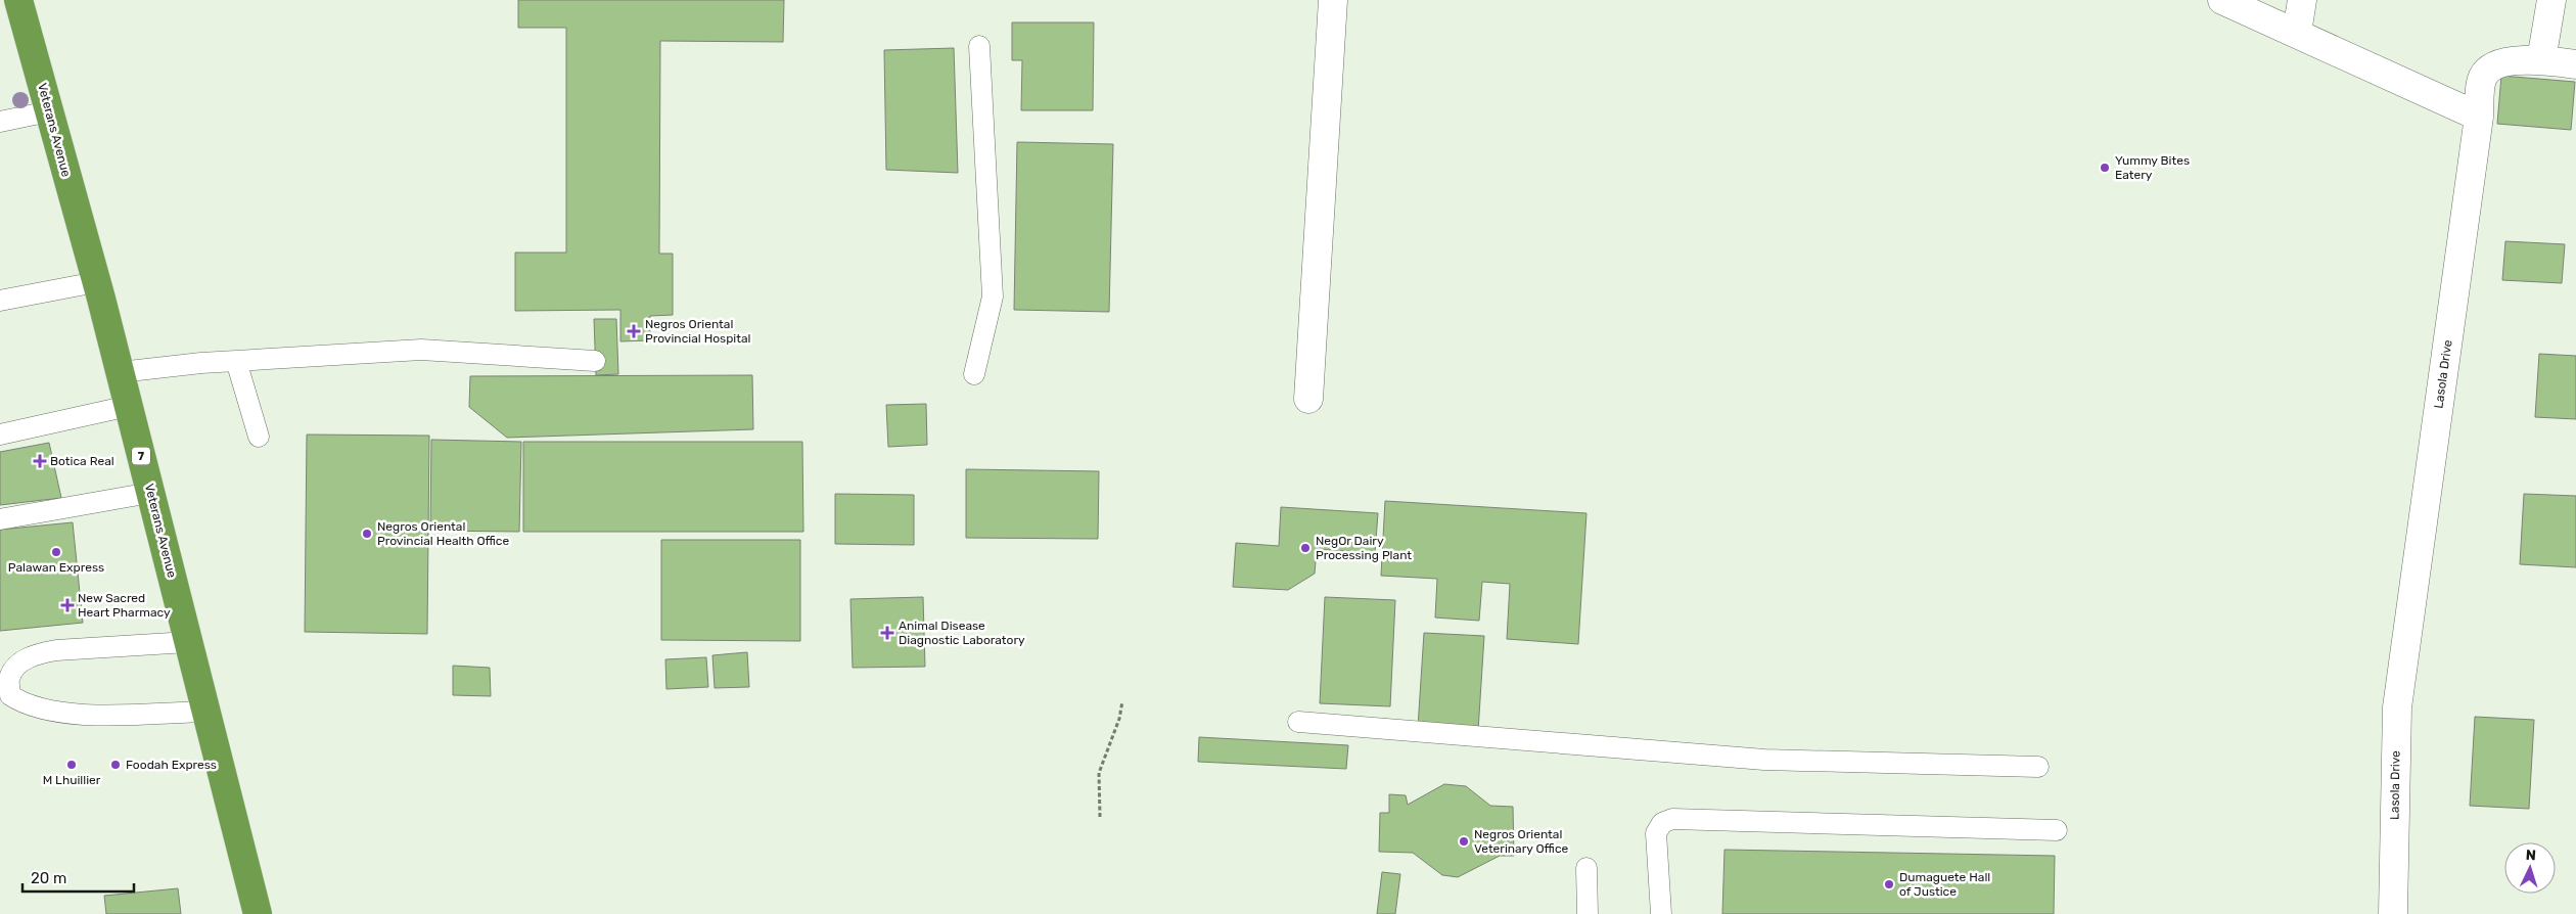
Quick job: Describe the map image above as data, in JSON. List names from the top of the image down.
{
  "streets": {
    "highway": ["Veterans Avenue", "7"],
    "street": ["Lasola Drive"]
  },
  "places": {
    "other": [
      "Yummy Bites Eatery",
      "Negros Oriental Provincial Health Office",
      "NegOr Dairy Processing Plant",
      "Palawan Express",
      "M Lhuillier",
      "Foodah Express",
      "Negros Oriental Veterinary Office",
      "Dumaguete Hall of Justice"
    ],
    "health": [
      "Negros Oriental Provincial Hospital",
      "Botica Real",
      "New Sacred Heart Pharmacy",
      "Animal Disease Diagnostic Laboratory"
    ]
  },
  "scale_bar": "20 m",
  "north": "top"
}
